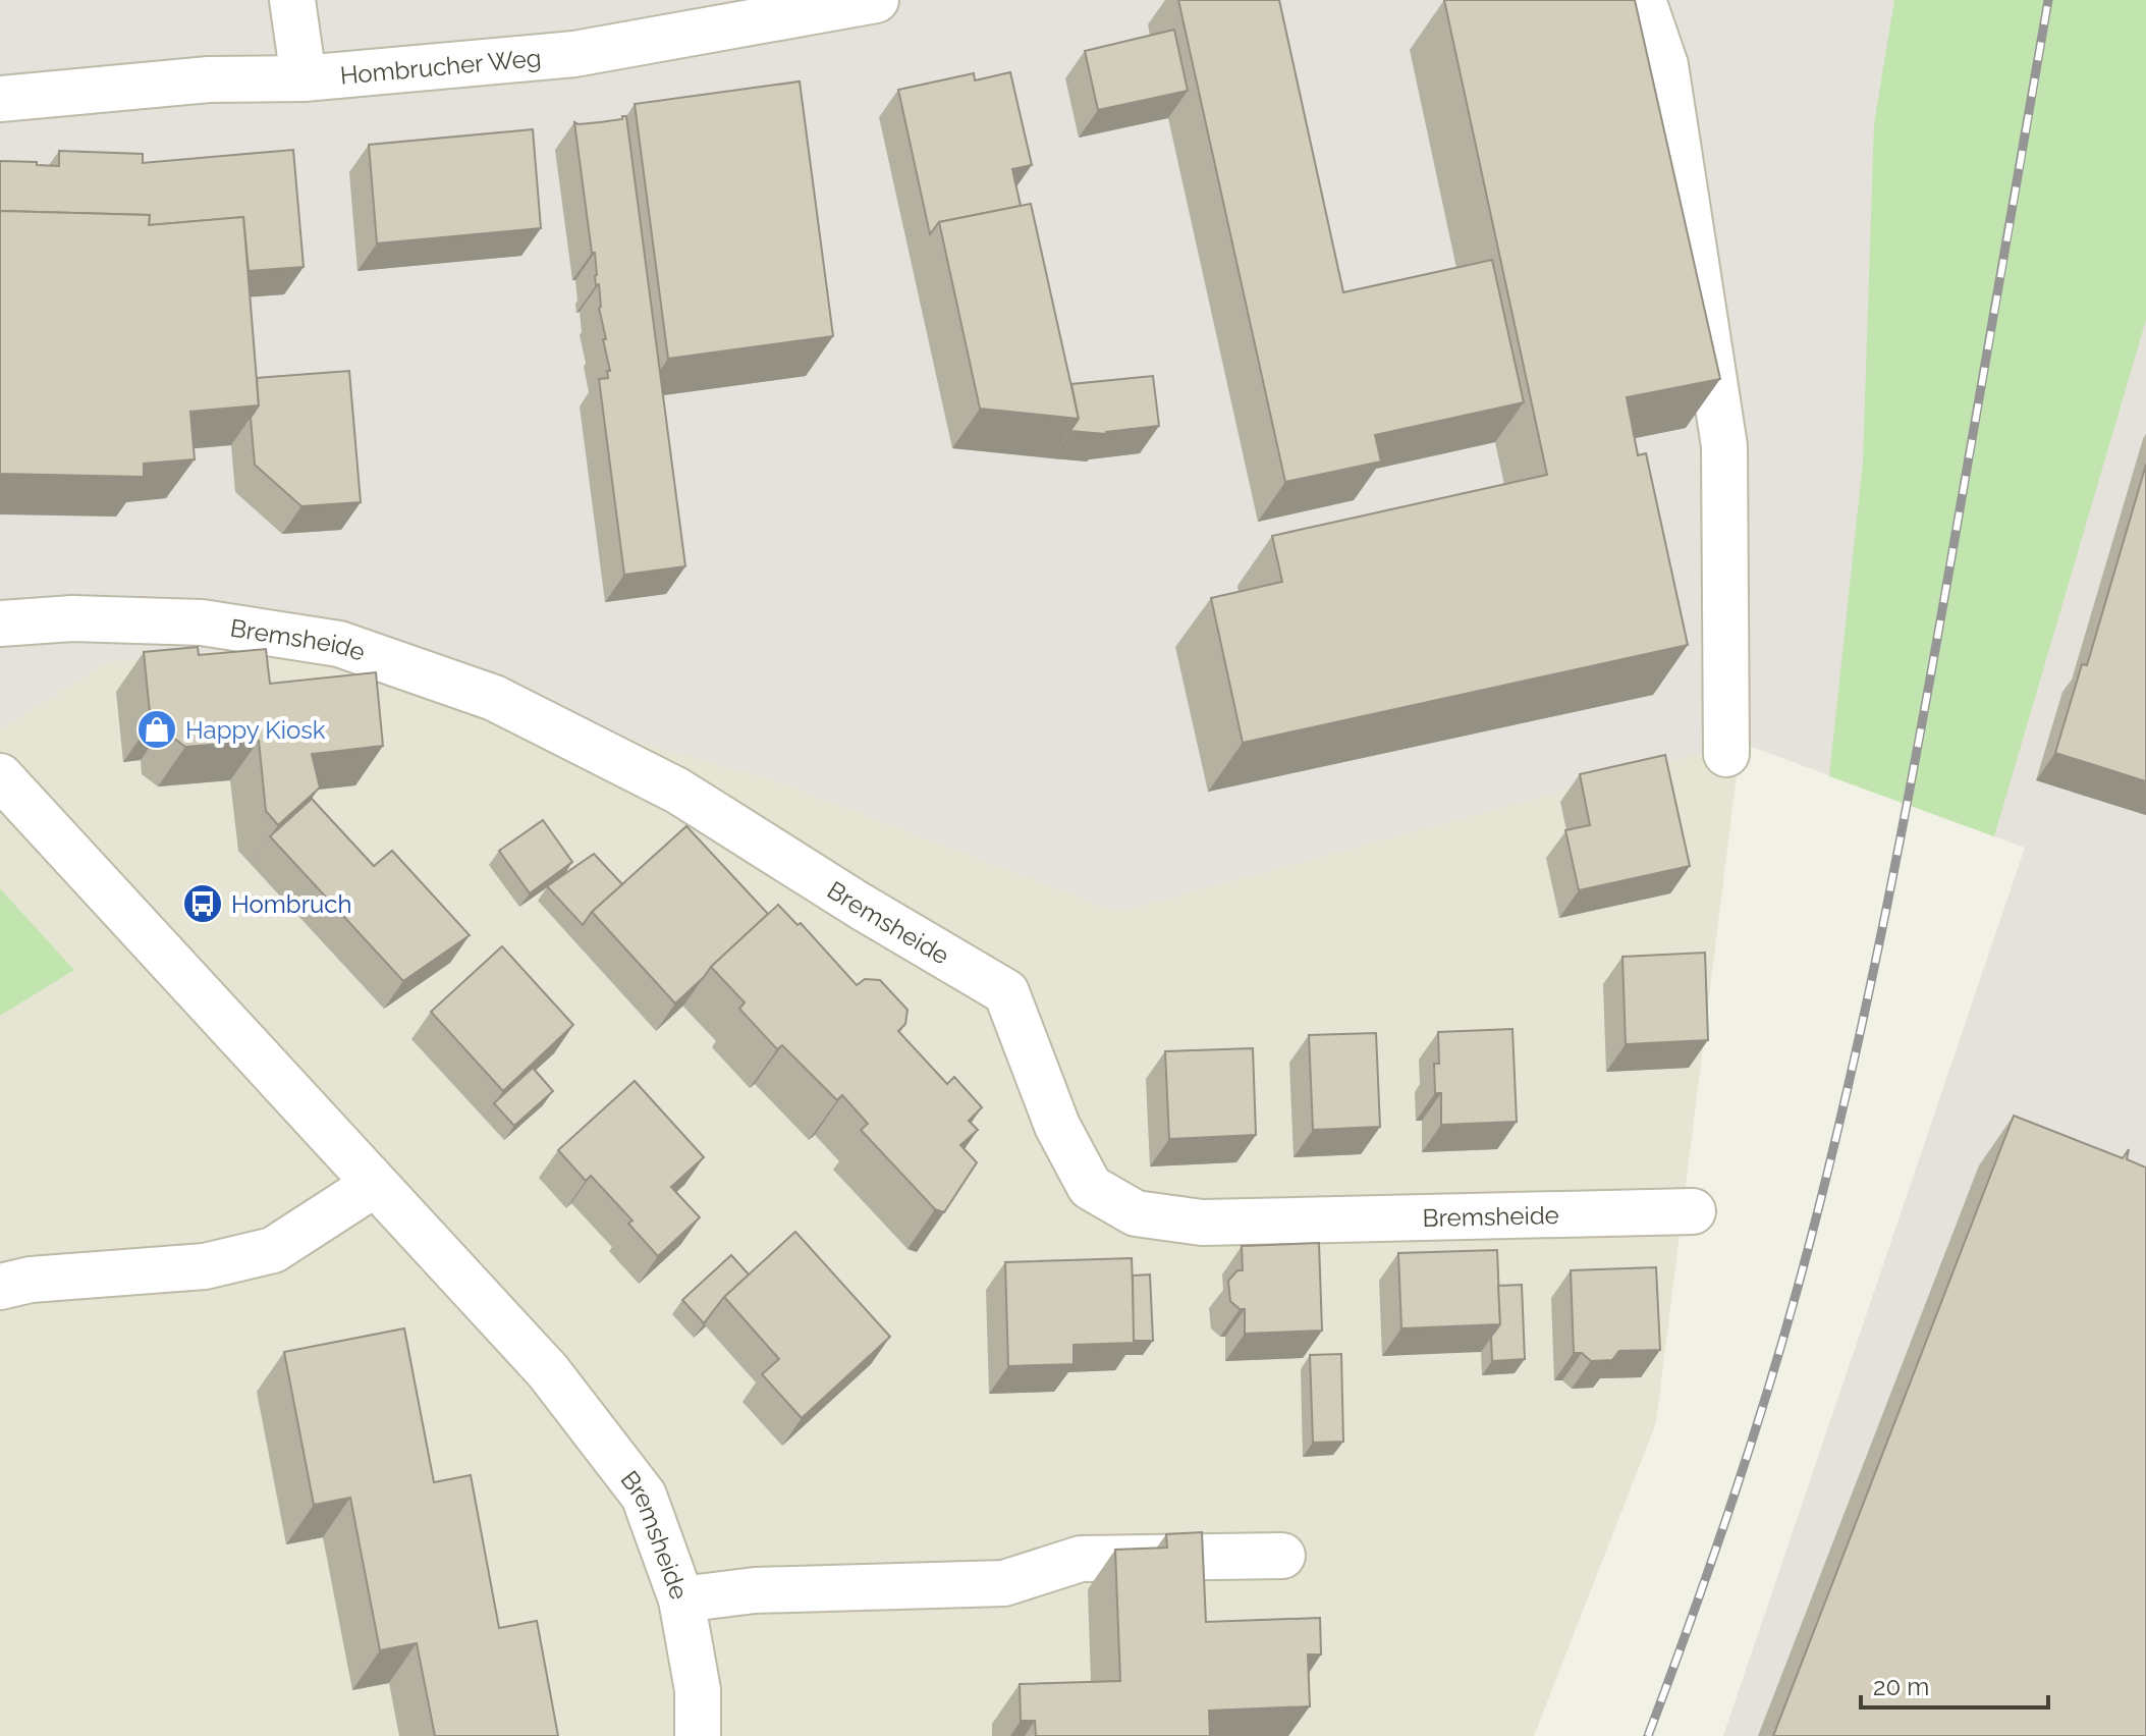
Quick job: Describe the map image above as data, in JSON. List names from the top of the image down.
{
  "streets": {
    "street": ["Hombrucher Weg", "Bremsheide"]
  },
  "places": {
    "shop": ["Happy Kiosk"],
    "bus stop": ["Hombruch"]
  },
  "scale_bar": "20 m"
}
